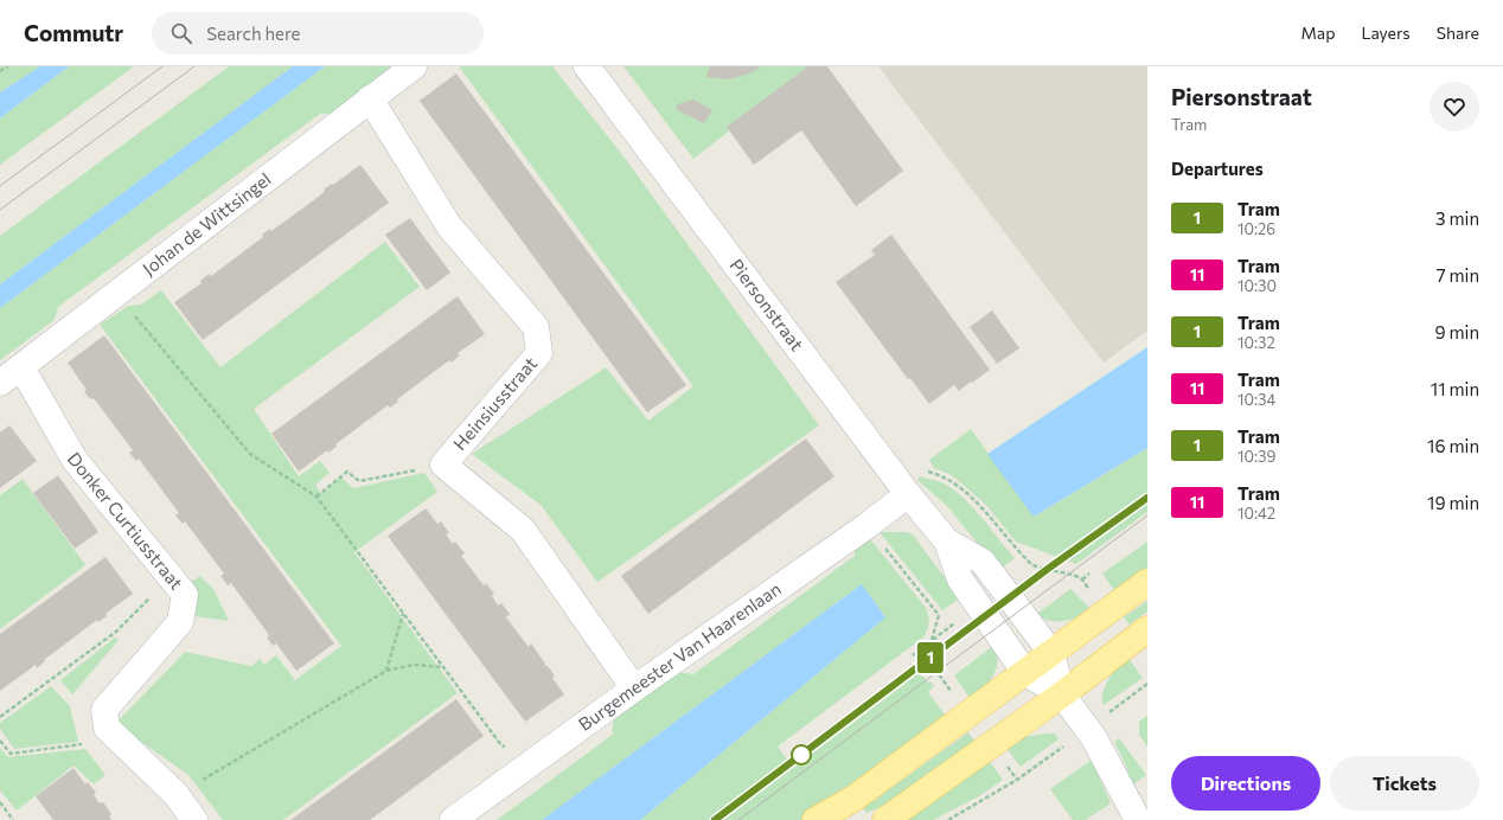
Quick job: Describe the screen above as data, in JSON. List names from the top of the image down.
{
  "streets": {
    "street": [
      "Johan de Wittsingel",
      "Piersonstraat",
      "Heinsiusstraat",
      "Donker Curtiusstraat",
      "Burgemeester Van Haarenlaan"
    ]
  },
  "crossings": [
    ["Johan de Wittsingel", "Heinsiusstraat"],
    ["Johan de Wittsingel", "Donker Curtiusstraat"],
    ["Piersonstraat", "Burgemeester Van Haarenlaan"],
    ["Heinsiusstraat", "Burgemeester Van Haarenlaan"]
  ],
  "lines": ["tram line 1"],
  "page": {
    "header": "Commutr",
    "search": "Search here",
    "nav": ["Map", "Layers", "Share"],
    "on_map": "1",
    "heading": [
      ["Piersonstraat", "Tram"],
      "Departures"
    ],
    "list": [
      {
        "mark": "1",
        "name": "Tram",
        "note": "10:26",
        "value": "3 min"
      },
      {
        "mark": "11",
        "name": "Tram",
        "note": "10:30",
        "value": "7 min"
      },
      {
        "mark": "1",
        "name": "Tram",
        "note": "10:32",
        "value": "9 min"
      },
      {
        "mark": "11",
        "name": "Tram",
        "note": "10:34",
        "value": "11 min"
      },
      {
        "mark": "1",
        "name": "Tram",
        "note": "10:39",
        "value": "16 min"
      },
      {
        "mark": "11",
        "name": "Tram",
        "note": "10:42",
        "value": "19 min"
      }
    ],
    "buttons": ["Directions", "Tickets"]
  }
}
